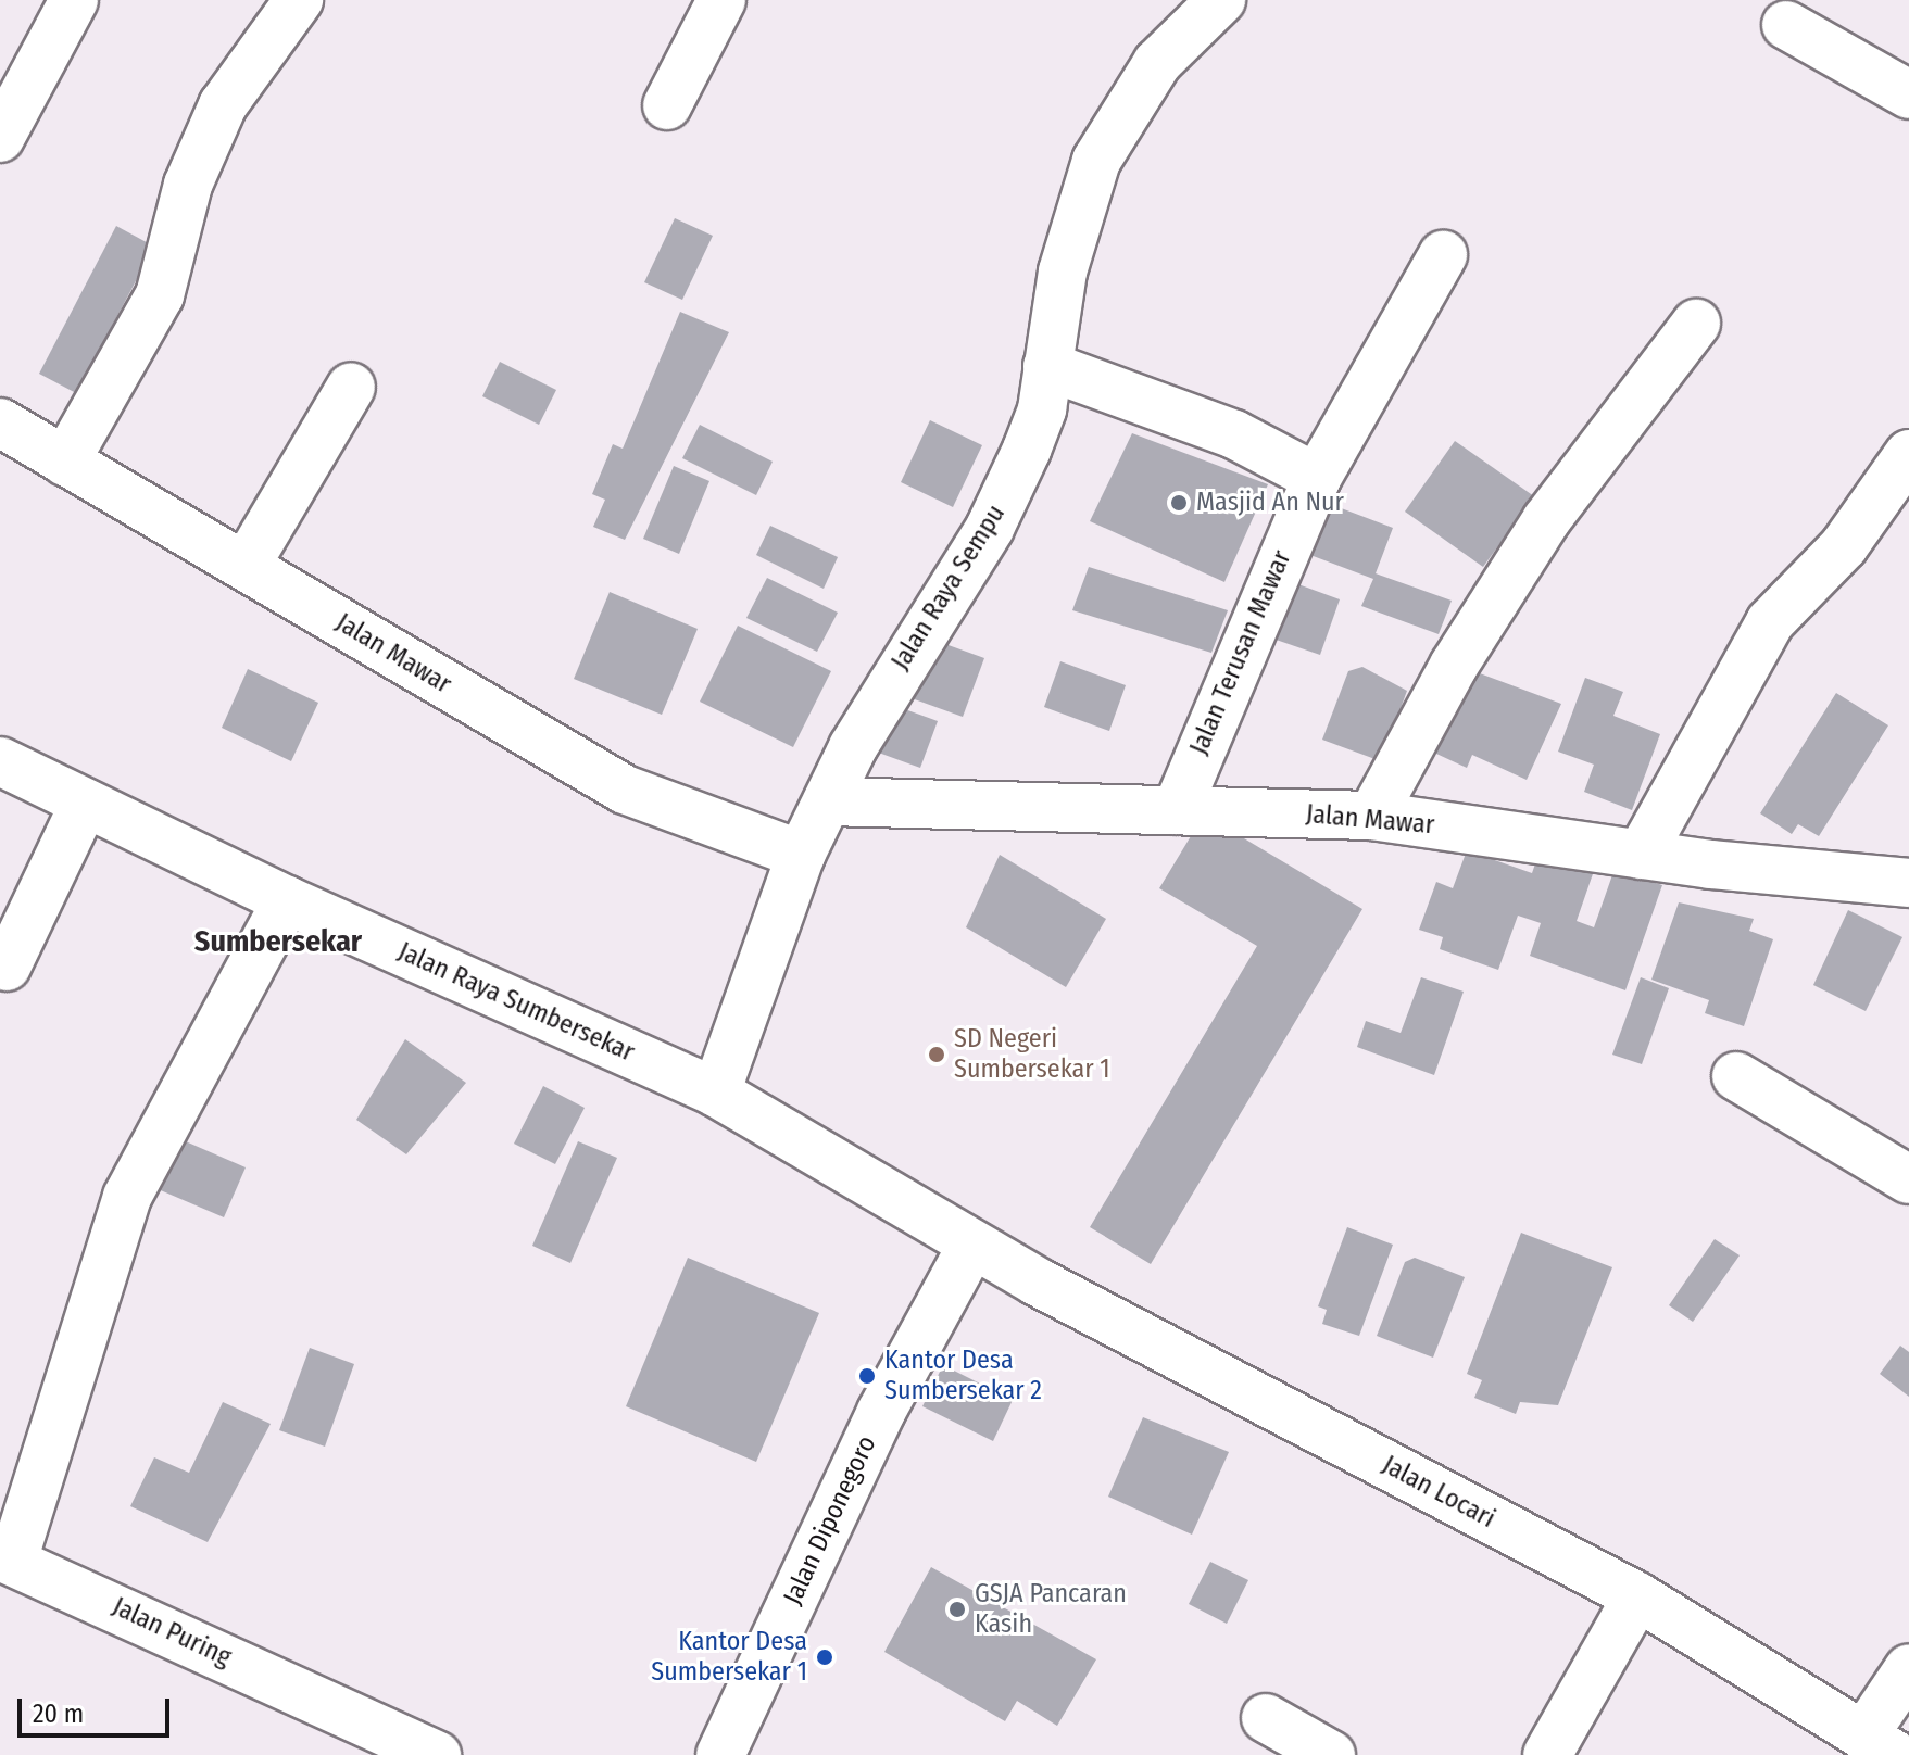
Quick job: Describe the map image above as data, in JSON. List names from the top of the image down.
{
  "streets": {
    "street": [
      "Jalan Raya Sempu",
      "Jalan Terusan Mawar",
      "Jalan Mawar",
      "Jalan Raya Sumbersekar",
      "Jalan Locari",
      "Jalan Diponegoro",
      "Jalan Puring"
    ]
  },
  "crossings": [
    ["Jalan Raya Sempu", "Jalan Mawar"],
    ["Jalan Raya Sempu", "Jalan Raya Sumbersekar"],
    ["Jalan Terusan Mawar", "Jalan Mawar"],
    ["Jalan Raya Sumbersekar", "Jalan Locari"],
    ["Jalan Raya Sumbersekar", "Jalan Diponegoro"],
    ["Jalan Locari", "Jalan Diponegoro"]
  ],
  "districts": ["Sumbersekar"],
  "places": [
    "Masjid An Nur",
    "SD Negeri Sumbersekar 1",
    "Kantor Desa Sumbersekar 2",
    "GSJA Pancaran Kasih",
    "Kantor Desa Sumbersekar 1"
  ],
  "scale_bar": "20 m"
}
